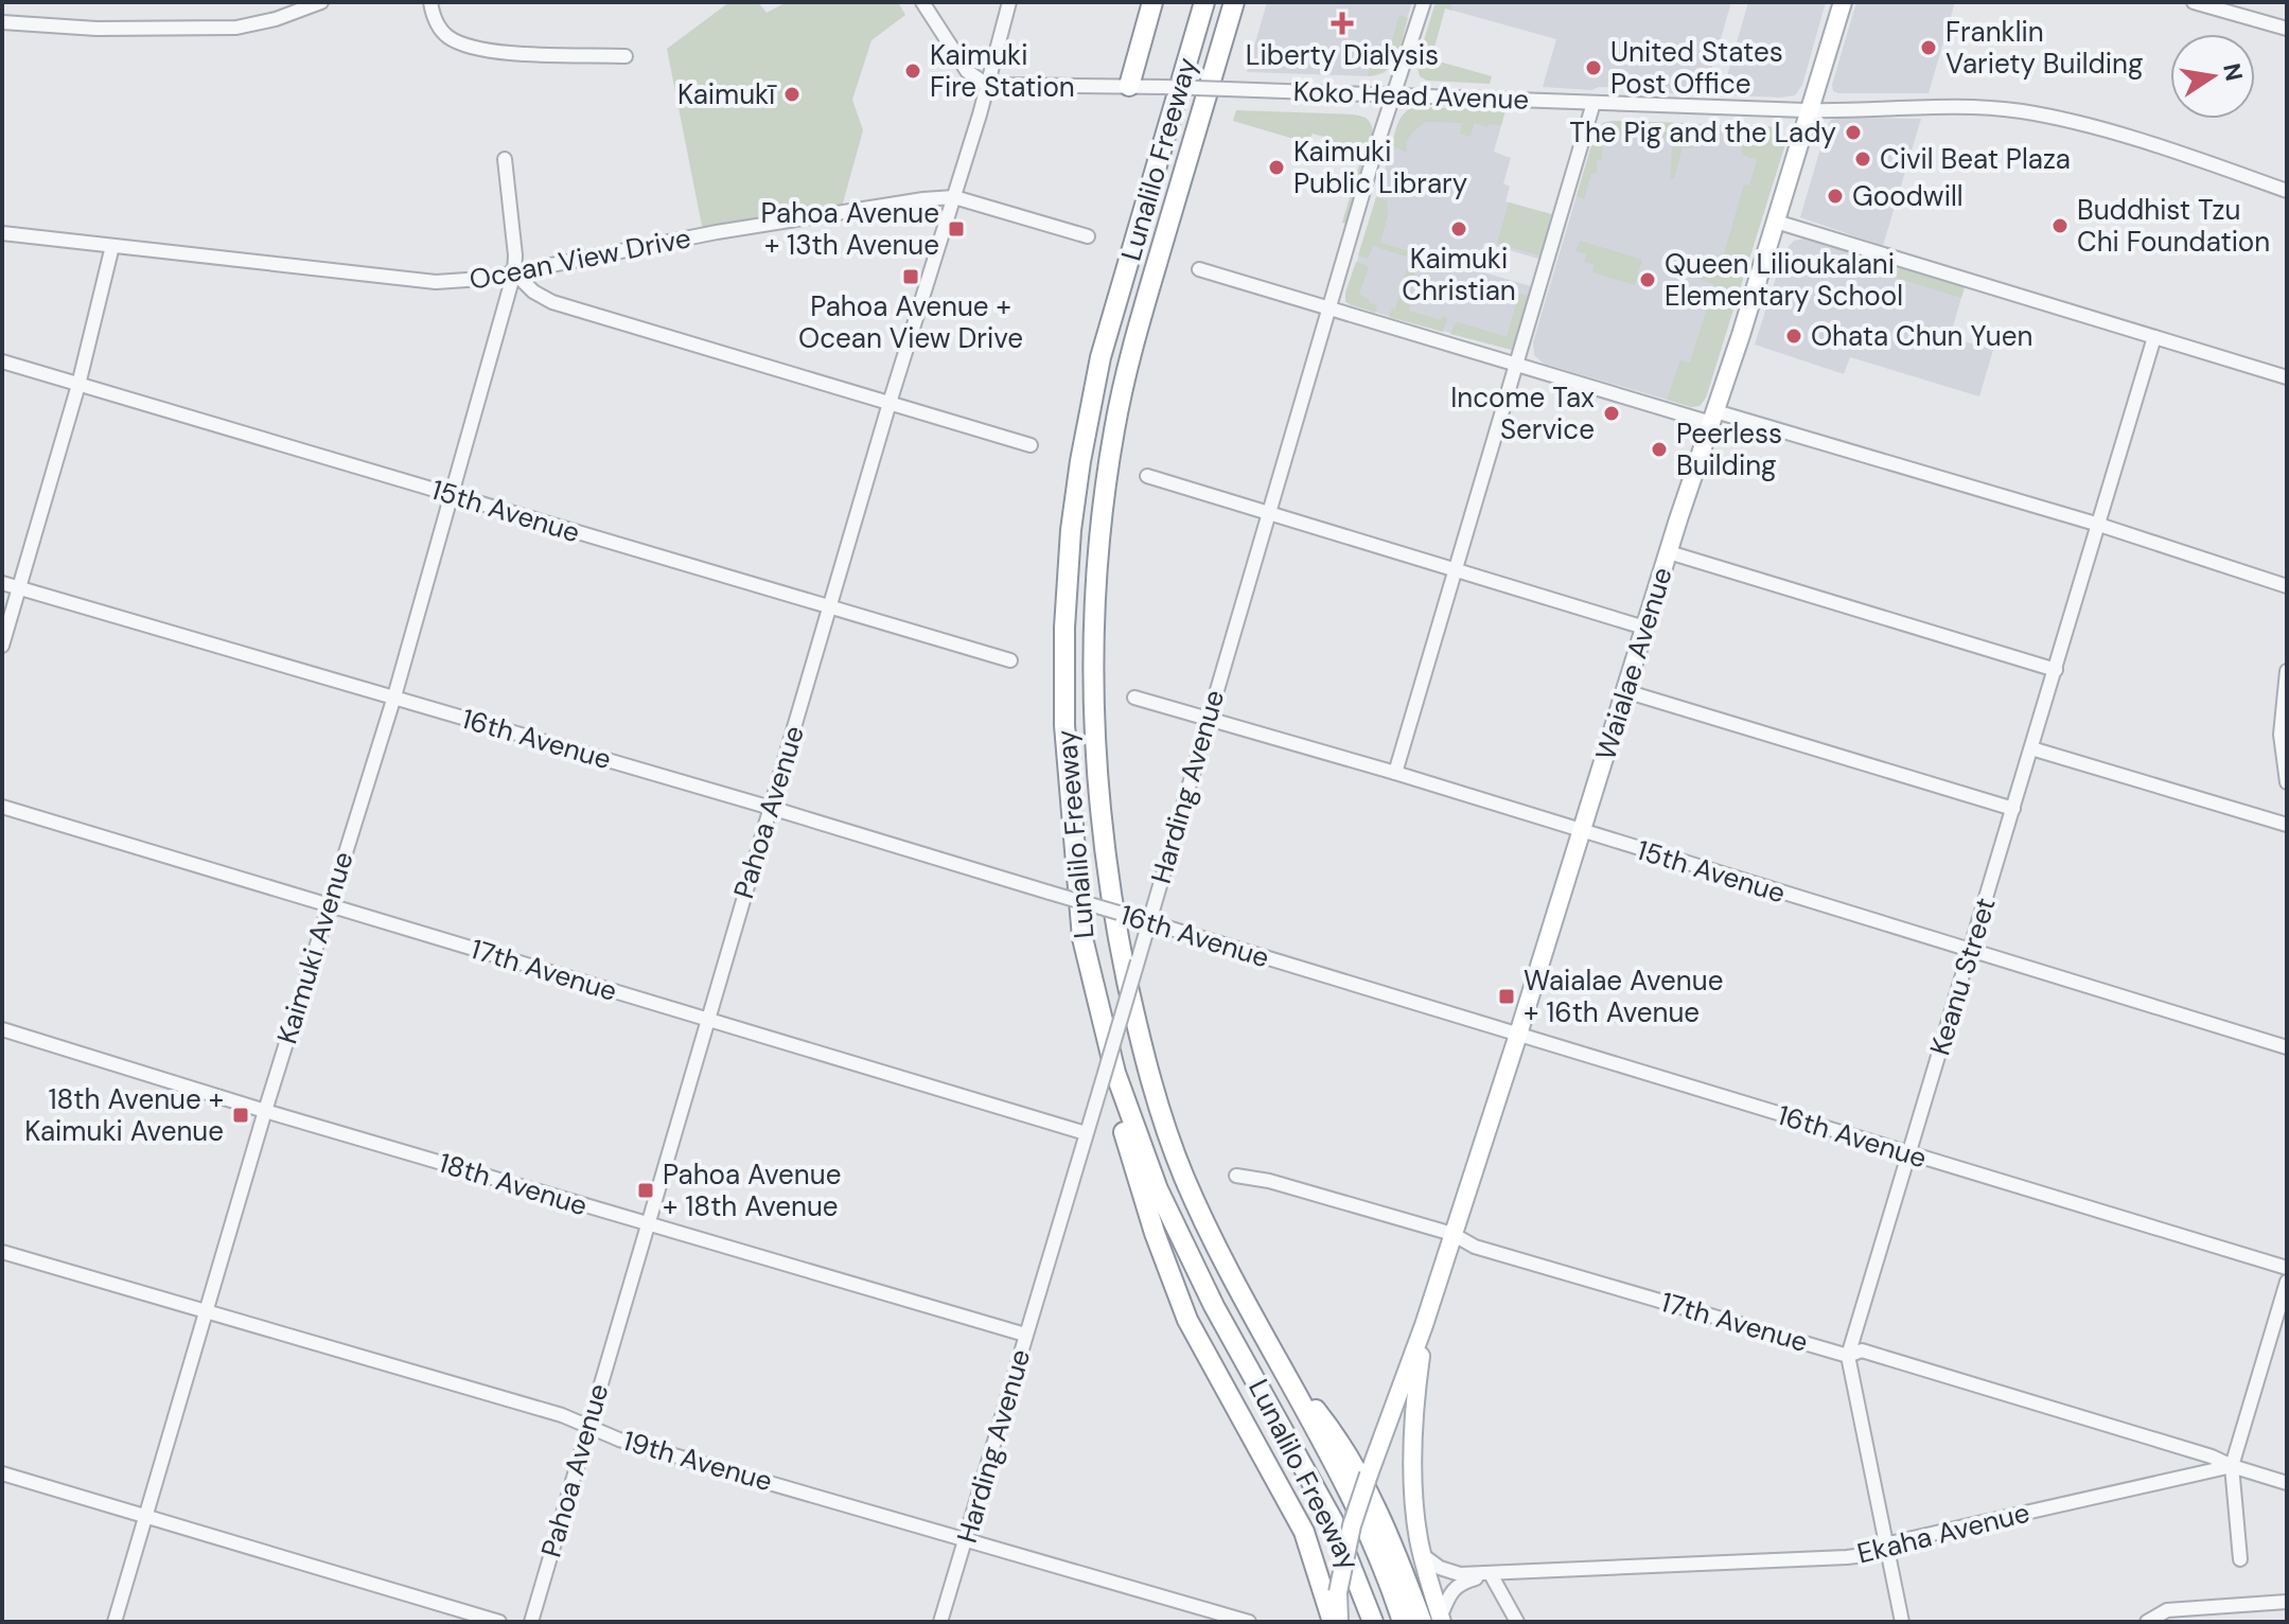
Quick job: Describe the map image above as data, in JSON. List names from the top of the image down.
{
  "streets": {
    "highway": ["Lunalilo Freeway"],
    "main road": ["Waialae Avenue"],
    "street": [
      "Koko Head Avenue",
      "Ocean View Drive",
      "15th Avenue",
      "16th Avenue",
      "Harding Avenue",
      "Pahoa Avenue",
      "Kaimuki Avenue",
      "17th Avenue",
      "Keanu Street",
      "18th Avenue",
      "19th Avenue",
      "Ekaha Avenue"
    ]
  },
  "crossings": [
    ["Koko Head Avenue", "Waialae Avenue"],
    ["Koko Head Avenue", "Harding Avenue"],
    ["Koko Head Avenue", "Pahoa Avenue"],
    ["Ocean View Drive", "Pahoa Avenue"],
    ["Ocean View Drive", "Kaimuki Avenue"],
    ["15th Avenue", "Waialae Avenue"],
    ["15th Avenue", "Harding Avenue"],
    ["15th Avenue", "Pahoa Avenue"],
    ["15th Avenue", "Kaimuki Avenue"],
    ["15th Avenue", "Keanu Street"],
    ["Waialae Avenue", "16th Avenue"],
    ["Waialae Avenue", "17th Avenue"],
    ["Waialae Avenue", "Ekaha Avenue"],
    ["16th Avenue", "Harding Avenue"],
    ["16th Avenue", "Pahoa Avenue"],
    ["16th Avenue", "Kaimuki Avenue"],
    ["16th Avenue", "Keanu Street"],
    ["Harding Avenue", "17th Avenue"],
    ["Harding Avenue", "18th Avenue"],
    ["Harding Avenue", "19th Avenue"],
    ["Pahoa Avenue", "17th Avenue"],
    ["Pahoa Avenue", "18th Avenue"],
    ["Pahoa Avenue", "19th Avenue"],
    ["Kaimuki Avenue", "17th Avenue"],
    ["Kaimuki Avenue", "18th Avenue"],
    ["Kaimuki Avenue", "19th Avenue"],
    ["17th Avenue", "Keanu Street"],
    ["17th Avenue", "Ekaha Avenue"],
    ["Keanu Street", "Ekaha Avenue"]
  ],
  "places": {
    "health": ["Liberty Dialysis"],
    "other": [
      "Franklin Variety Building",
      "United States Post Office",
      "Kaimuki Fire Station",
      "Kaimukī",
      "The Pig and the Lady",
      "Civil Beat Plaza",
      "Kaimuki Public Library",
      "Goodwill",
      "Buddhist Tzu Chi Foundation",
      "Kaimuki Christian",
      "Queen Lilioukalani Elementary School",
      "Ohata Chun Yuen",
      "Income Tax Service",
      "Peerless Building"
    ],
    "transit": [
      "Pahoa Avenue + 13th Avenue",
      "Pahoa Avenue + Ocean View Drive",
      "Waialae Avenue + 16th Avenue",
      "18th Avenue + Kaimuki Avenue",
      "Pahoa Avenue + 18th Avenue"
    ]
  },
  "north": "right"
}
